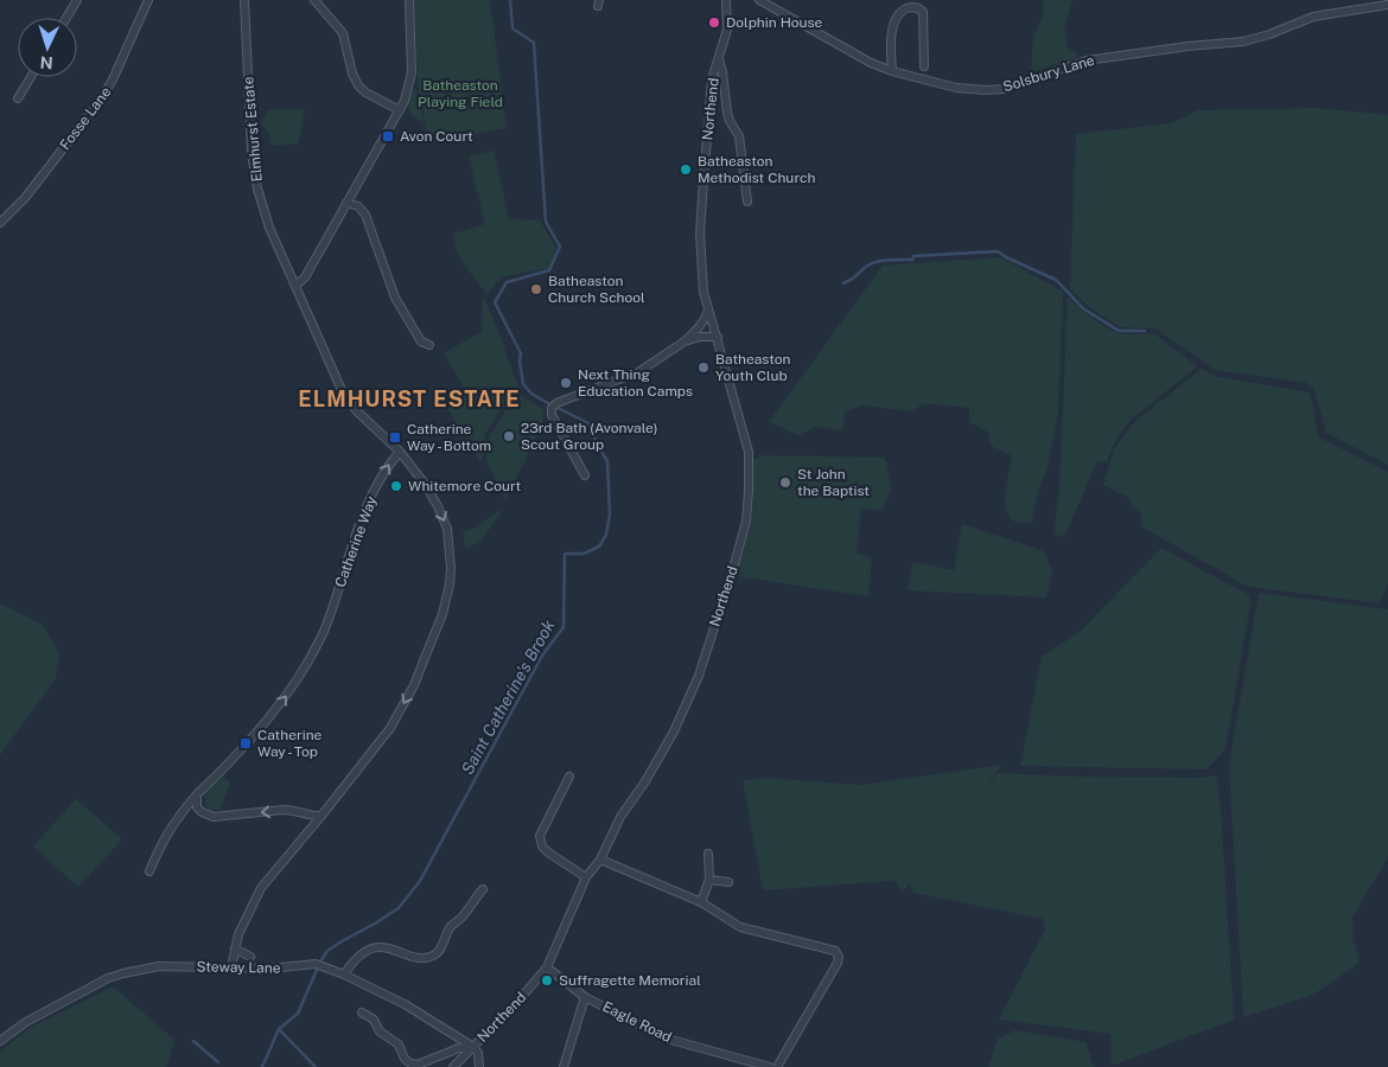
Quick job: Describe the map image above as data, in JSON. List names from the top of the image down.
{
  "streets": {
    "street": [
      "Solsbury Lane",
      "Northend",
      "Fosse Lane",
      "Elmhurst Estate",
      "Catherine Way",
      "Steway Lane",
      "Eagle Road"
    ]
  },
  "crossings": [
    ["Northend", "Steway Lane"],
    ["Northend", "Eagle Road"],
    ["Elmhurst Estate", "Catherine Way"]
  ],
  "one_way": ["Catherine Way"],
  "districts": ["ELMHURST ESTATE"],
  "water": ["Saint Catherine's Brook"],
  "parks": ["Batheaston Playing Field"],
  "places": {
    "other": [
      "Dolphin House",
      "Batheaston Methodist Church",
      "Batheaston Church School",
      "Batheaston Youth Club",
      "Next Thing Education Camps",
      "23rd Bath (Avonvale) Scout Group",
      "St John the Baptist",
      "Whitemore Court",
      "Suffragette Memorial"
    ],
    "transit": ["Avon Court", "Catherine Way - Bottom", "Catherine Way - Top"]
  },
  "north": "bottom"
}
